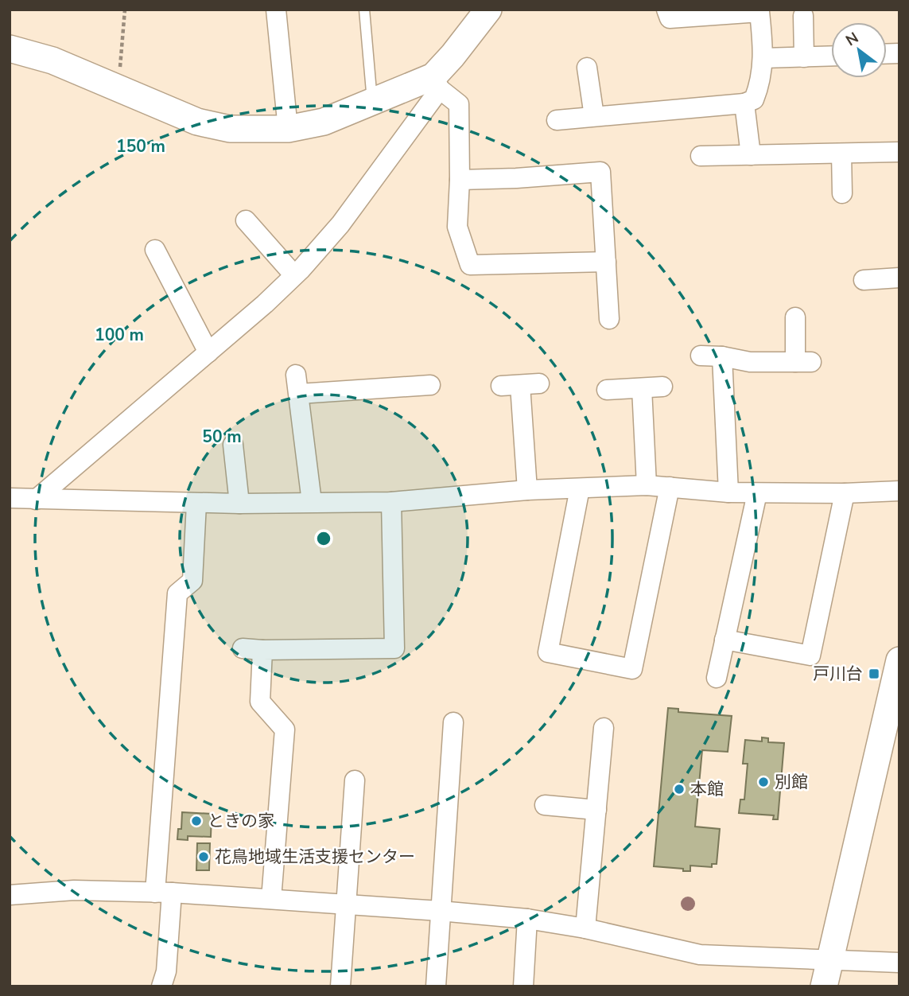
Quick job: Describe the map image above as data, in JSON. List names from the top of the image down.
{
  "places": {
    "transit": ["戸川台"],
    "other": [
      "別館",
      "本館",
      "ときの家",
      "花鳥地域生活支援センター"
    ]
  },
  "north": "top left",
  "rings": ["150 m", "100 m", "50 m"]
}
